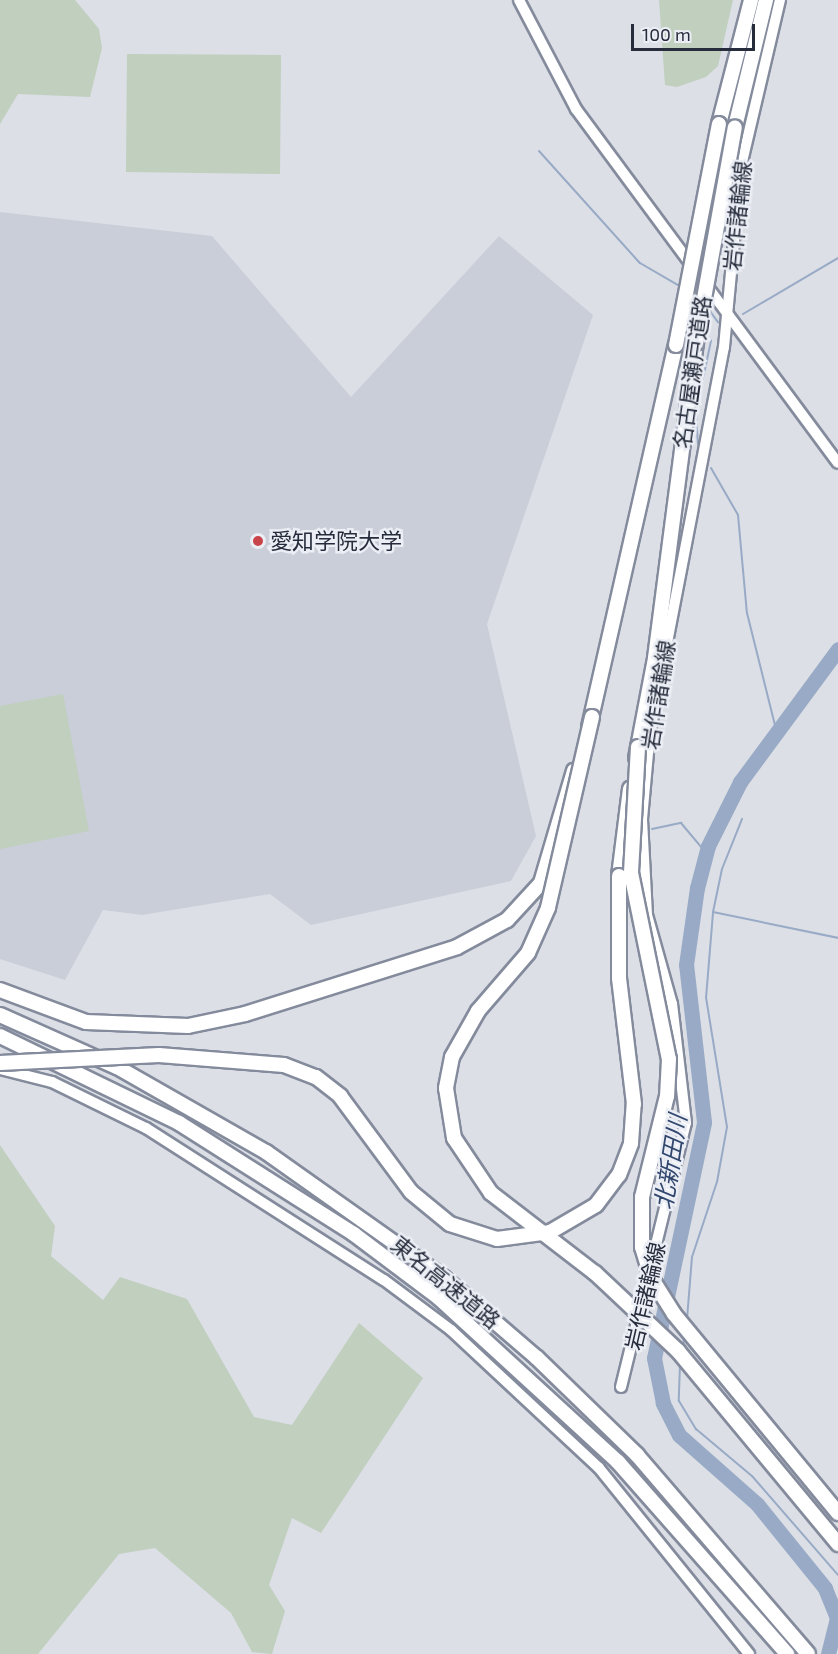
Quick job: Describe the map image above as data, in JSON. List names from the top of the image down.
{
  "streets": {
    "highway": ["名古屋瀬戸道路", "東名高速道路"],
    "street": ["岩作諸輪線"]
  },
  "water": ["北新田川"],
  "places": ["愛知学院大学"],
  "scale_bar": "100 m"
}
